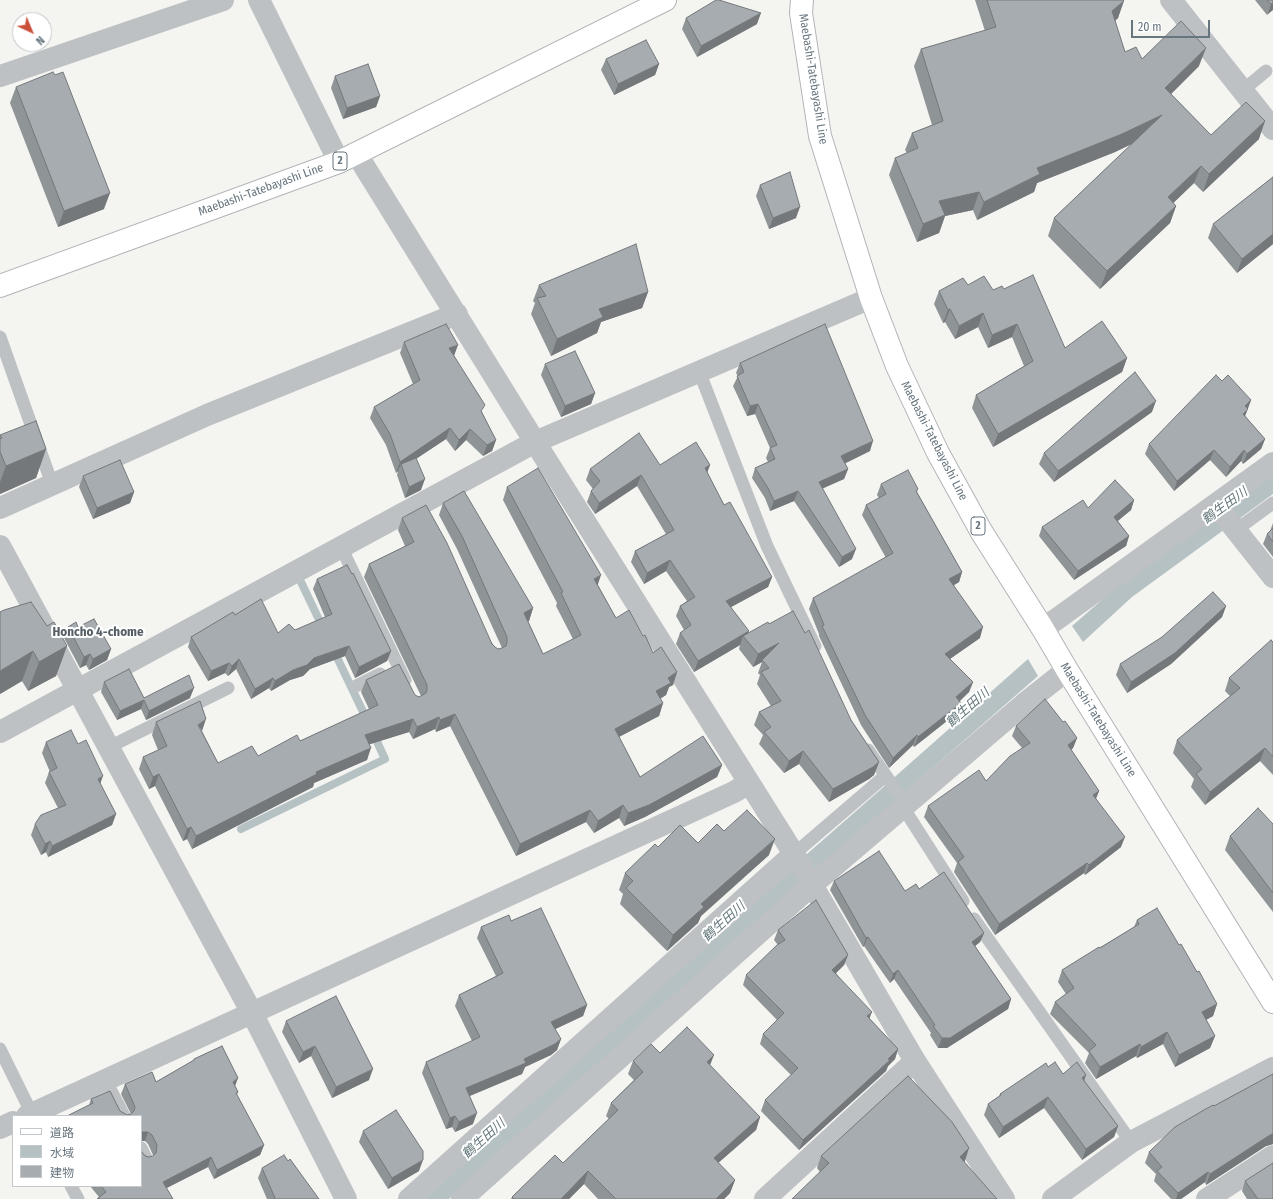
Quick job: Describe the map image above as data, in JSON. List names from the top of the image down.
{
  "streets": {
    "main road": ["Maebashi-Tatebayashi Line", "2"]
  },
  "districts": ["Honcho 4-chome"],
  "water": ["鶴生田川"],
  "legend": ["道路", "水域", "建物"],
  "scale_bar": "20 m",
  "north": "bottom right"
}
